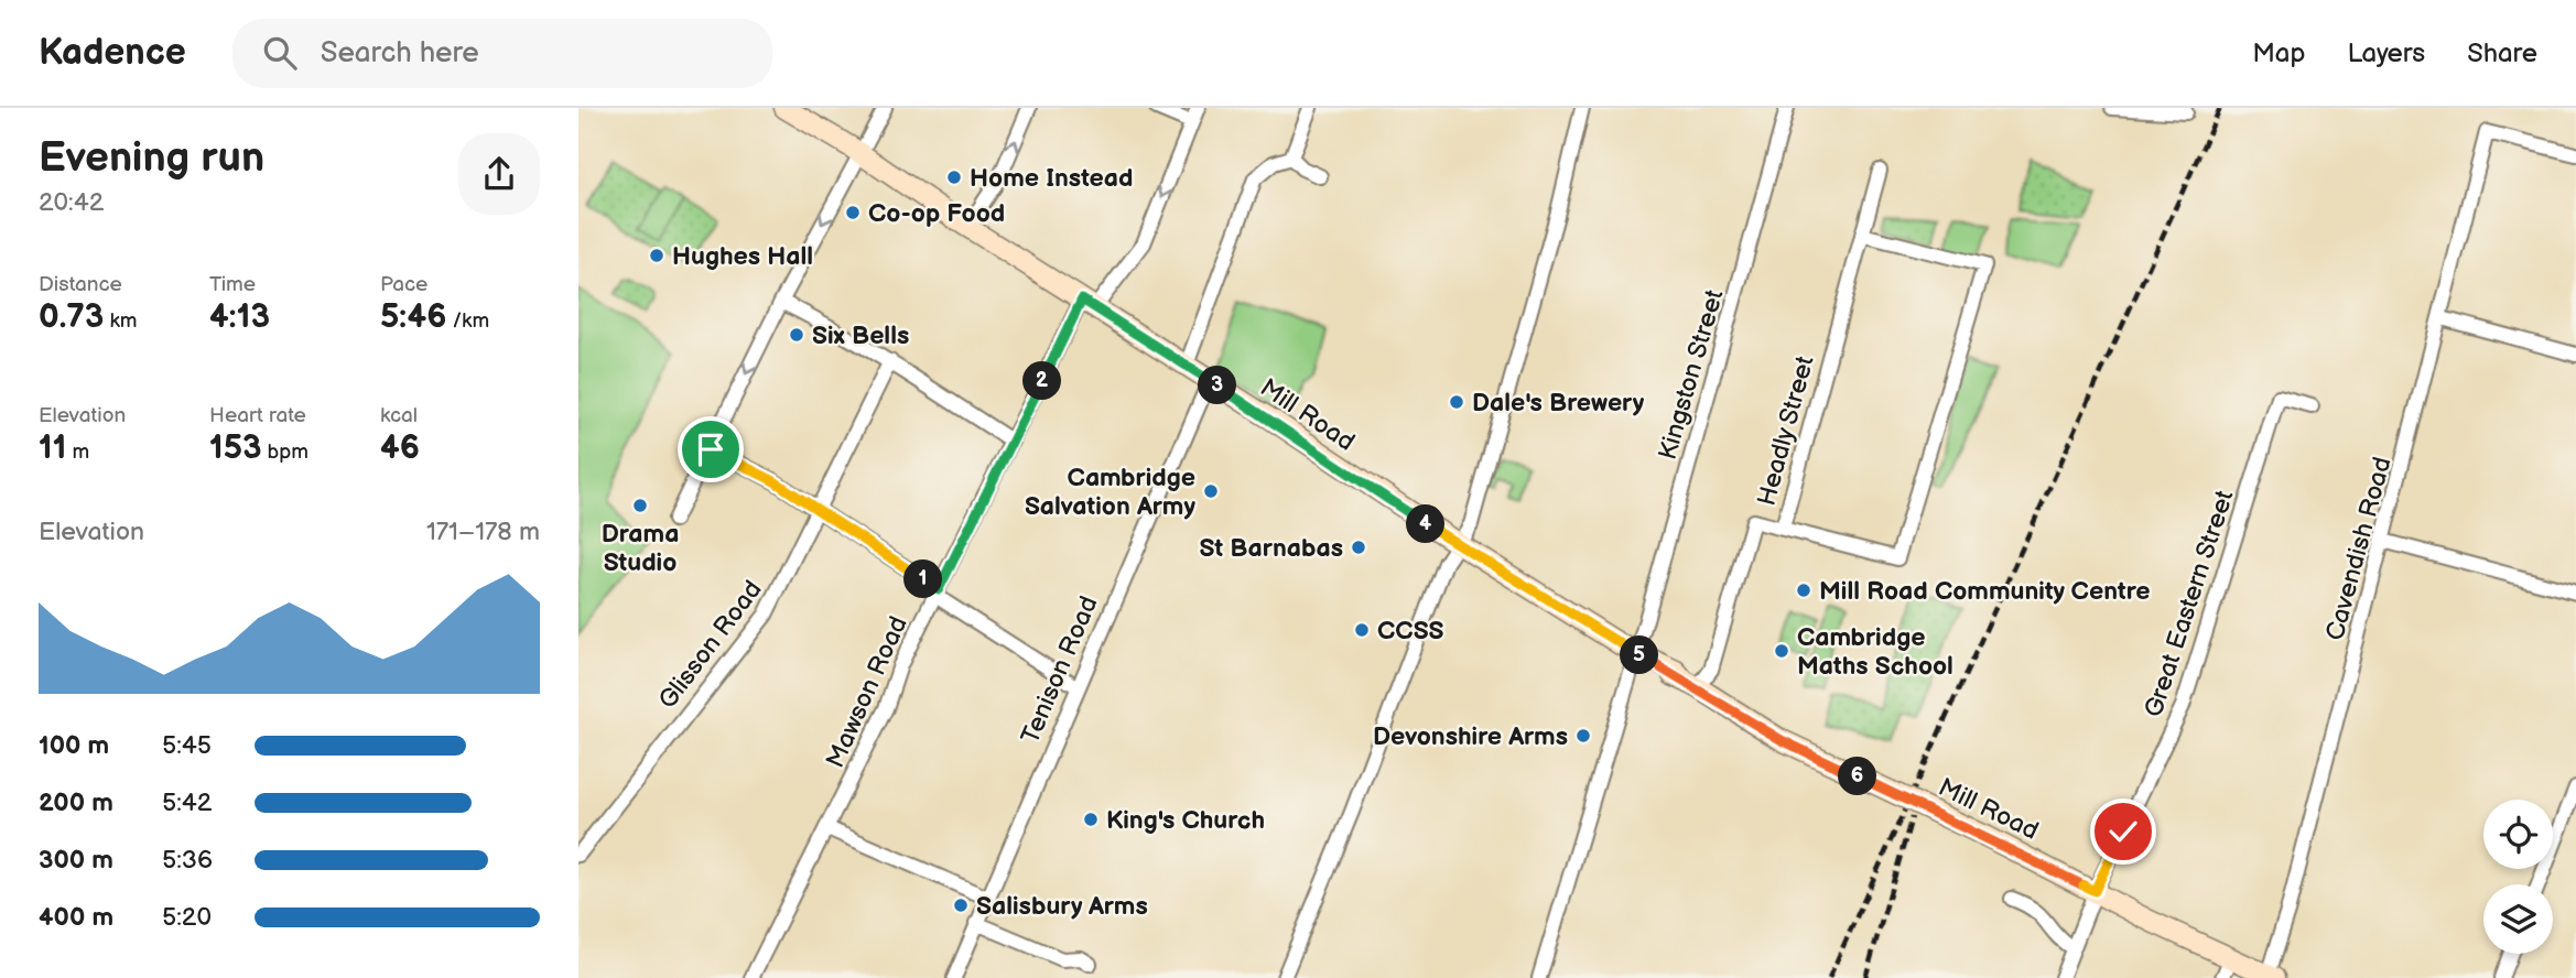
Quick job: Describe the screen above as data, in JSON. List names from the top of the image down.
{
  "streets": {
    "street": [
      "Kingston Street",
      "Mill Road",
      "Headly Street",
      "Cavendish Road",
      "Great Eastern Street",
      "Glisson Road",
      "Tenison Road",
      "Mawson Road"
    ]
  },
  "crossings": [
    ["Kingston Street", "Mill Road"],
    ["Mill Road", "Headly Street"],
    ["Mill Road", "Cavendish Road"],
    ["Mill Road", "Great Eastern Street"],
    ["Mill Road", "Tenison Road"],
    ["Mill Road", "Mawson Road"]
  ],
  "places": [
    "Home Instead",
    "Co-op Food",
    "Hughes Hall",
    "Six Bells",
    "Dale's Brewery",
    "Cambridge Salvation Army",
    "Drama Studio",
    "St Barnabas",
    "Mill Road Community Centre",
    "CCSS",
    "Cambridge Maths School",
    "Devonshire Arms",
    "King's Church",
    "Salisbury Arms"
  ],
  "page": {
    "header": "Kadence",
    "search": "Search here",
    "nav": ["Map", "Layers", "Share"],
    "heading": ["Evening run", "20:42"],
    "stats": [
      ["Distance", "0.73 km"],
      ["Time", "4:13"],
      ["Pace", "5:46 /km"],
      ["Elevation", "11 m"],
      ["Heart rate", "153 bpm"],
      ["kcal", "46"]
    ],
    "pins": [
      "2",
      "3",
      "4",
      "1",
      "5",
      "6"
    ],
    "chart": ["Elevation", "171–178 m"],
    "list": [
      {
        "name": "100 m",
        "note": "5:45"
      },
      {
        "name": "200 m",
        "note": "5:42"
      },
      {
        "name": "300 m",
        "note": "5:36"
      },
      {
        "name": "400 m",
        "note": "5:20"
      }
    ]
  }
}
